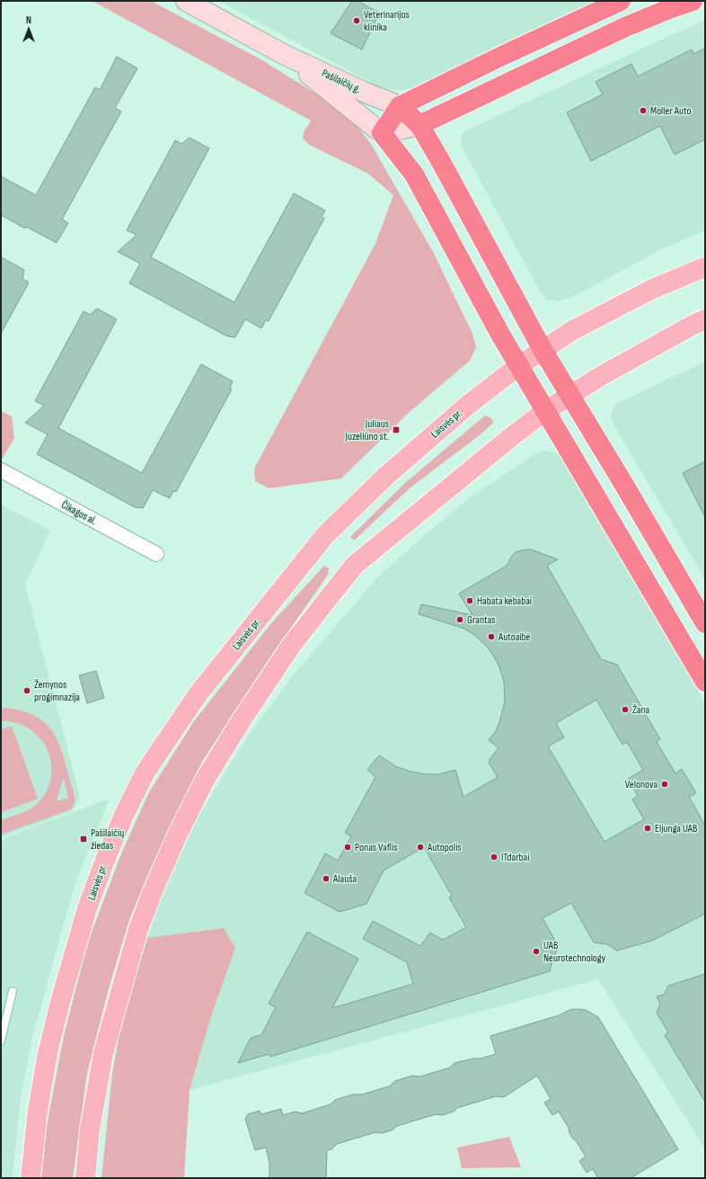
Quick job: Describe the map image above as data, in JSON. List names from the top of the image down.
{
  "streets": {
    "main road": ["Laisvės pr."],
    "street": ["Pašilaičių g.", "Čikagos al."]
  },
  "places": {
    "other": [
      "Veterinarijos klinika",
      "Moller Auto",
      "Habata kebabai",
      "Grantas",
      "Autoaibė",
      "Žemynos progimnazija",
      "Žana",
      "Velonova",
      "Eljunga UAB",
      "Ponas Vaflis",
      "Autopolis",
      "ITdarbai",
      "Alauša",
      "UAB Neurotechnology"
    ],
    "transit": ["Juliaus Juzeliūno st.", "Pašilaičių žiedas"]
  },
  "north": "top"
}
